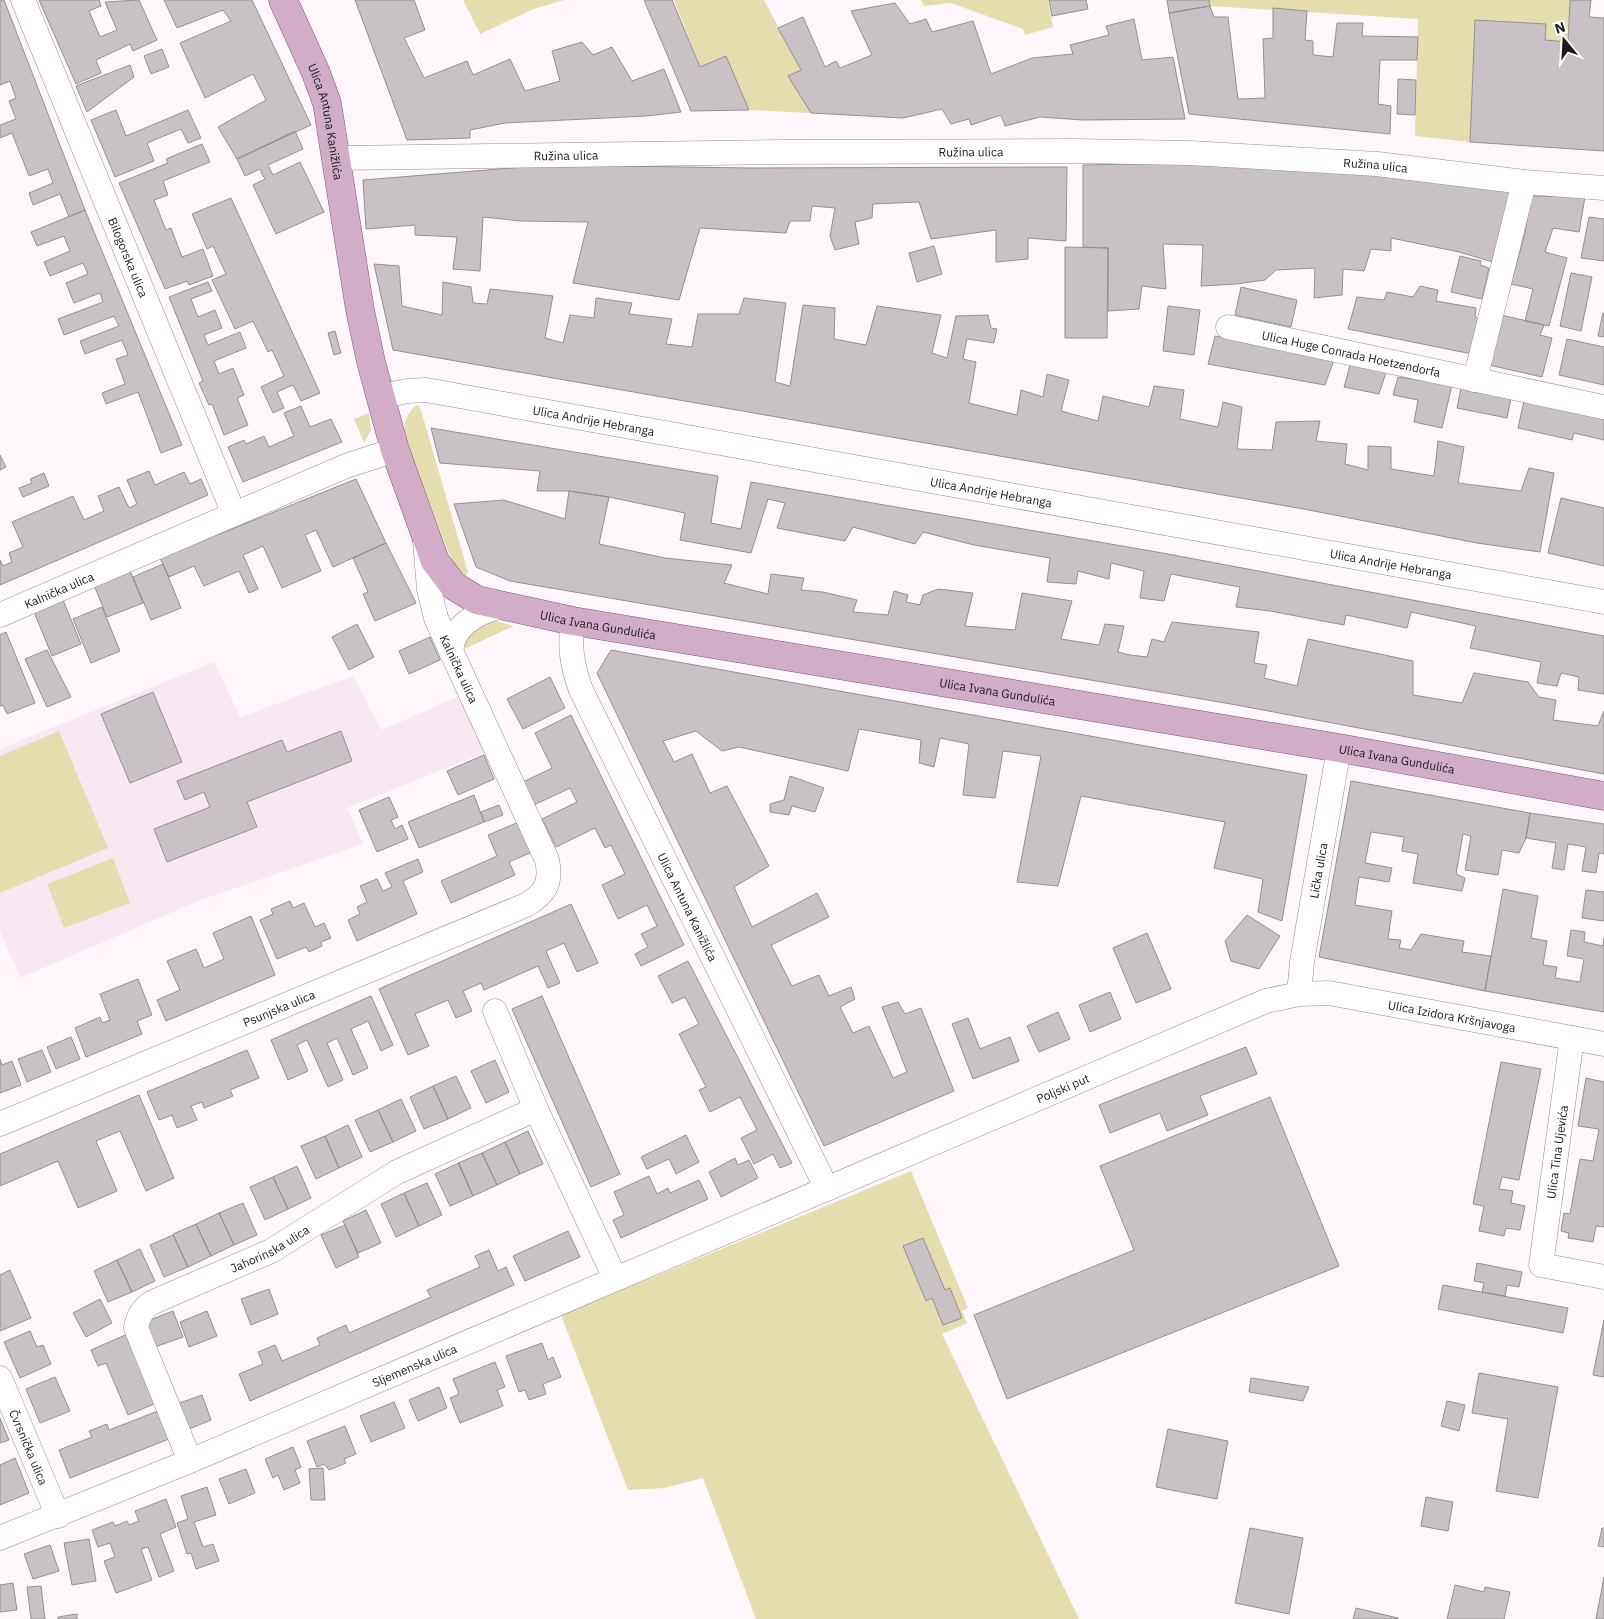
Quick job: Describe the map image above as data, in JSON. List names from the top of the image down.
{
  "streets": {
    "main road": ["Ulica Antuna Kanižlića", "Kalnička ulica", "Ulica Ivana Gundulića"],
    "street": [
      "Ružina ulica",
      "Bilogorska ulica",
      "Ulica Huge Conrada Hoetzendorfa",
      "Ulica Andrije Hebranga",
      "Lička ulica",
      "Psunjska ulica",
      "Ulica Izidora Kršnjavoga",
      "Poljski put",
      "Ulica Tina Ujevića",
      "Jahorinska ulica",
      "Sljemenska ulica",
      "Čvrsnička ulica"
    ]
  },
  "crossings": [
    ["Ulica Antuna Kanižlića", "Ružina ulica"],
    ["Ulica Antuna Kanižlića", "Kalnička ulica"],
    ["Ulica Antuna Kanižlića", "Ulica Ivana Gundulića"],
    ["Ulica Antuna Kanižlića", "Poljski put"],
    ["Ulica Antuna Kanižlića", "Sljemenska ulica"],
    ["Bilogorska ulica", "Kalnička ulica"],
    ["Ulica Andrije Hebranga", "Kalnička ulica"],
    ["Kalnička ulica", "Ulica Ivana Gundulića"],
    ["Kalnička ulica", "Psunjska ulica"],
    ["Ulica Ivana Gundulića", "Lička ulica"],
    ["Lička ulica", "Ulica Izidora Kršnjavoga"],
    ["Lička ulica", "Poljski put"],
    ["Ulica Izidora Kršnjavoga", "Poljski put"],
    ["Ulica Izidora Kršnjavoga", "Ulica Tina Ujevića"],
    ["Poljski put", "Sljemenska ulica"],
    ["Jahorinska ulica", "Sljemenska ulica"],
    ["Sljemenska ulica", "Čvrsnička ulica"]
  ],
  "north": "top"
}
